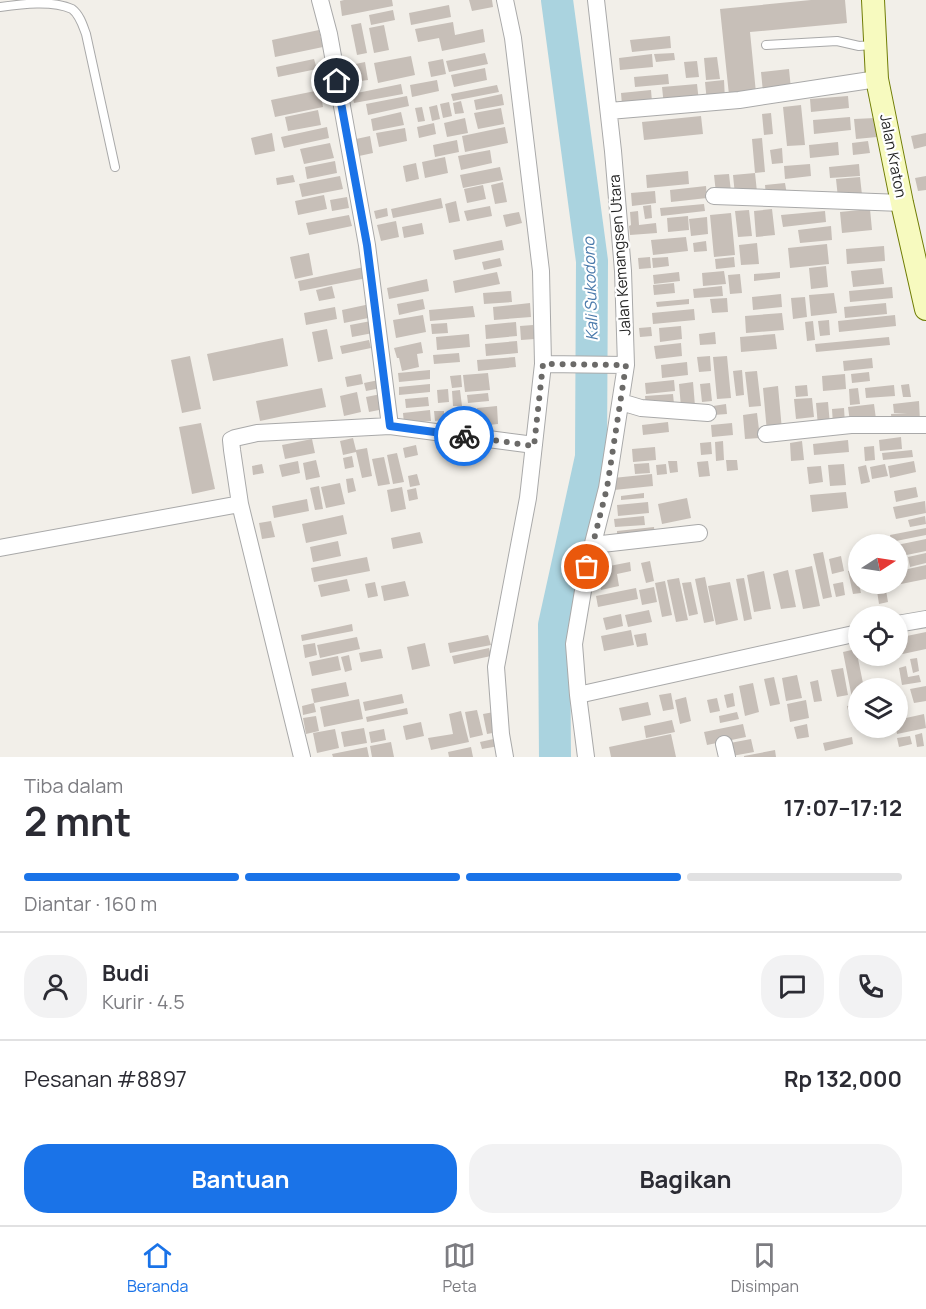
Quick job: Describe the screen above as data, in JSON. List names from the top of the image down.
{
  "streets": {
    "street": ["Jalan Kraton", "Jalan Kemangsen Utara"]
  },
  "water": ["Kali Sukodono"],
  "north": "right",
  "page": {
    "heading": ["2 mnt", "Tiba dalam", "17:07–17:12"],
    "panel": [
      "Budi",
      "Kurir · 4.5",
      "Pesanan #8897",
      "Rp 132,000"
    ],
    "bar": "Diantar · 160 m",
    "buttons": ["Bantuan", "Bagikan"],
    "tabs": ["Beranda", "Peta", "Disimpan"]
  }
}
